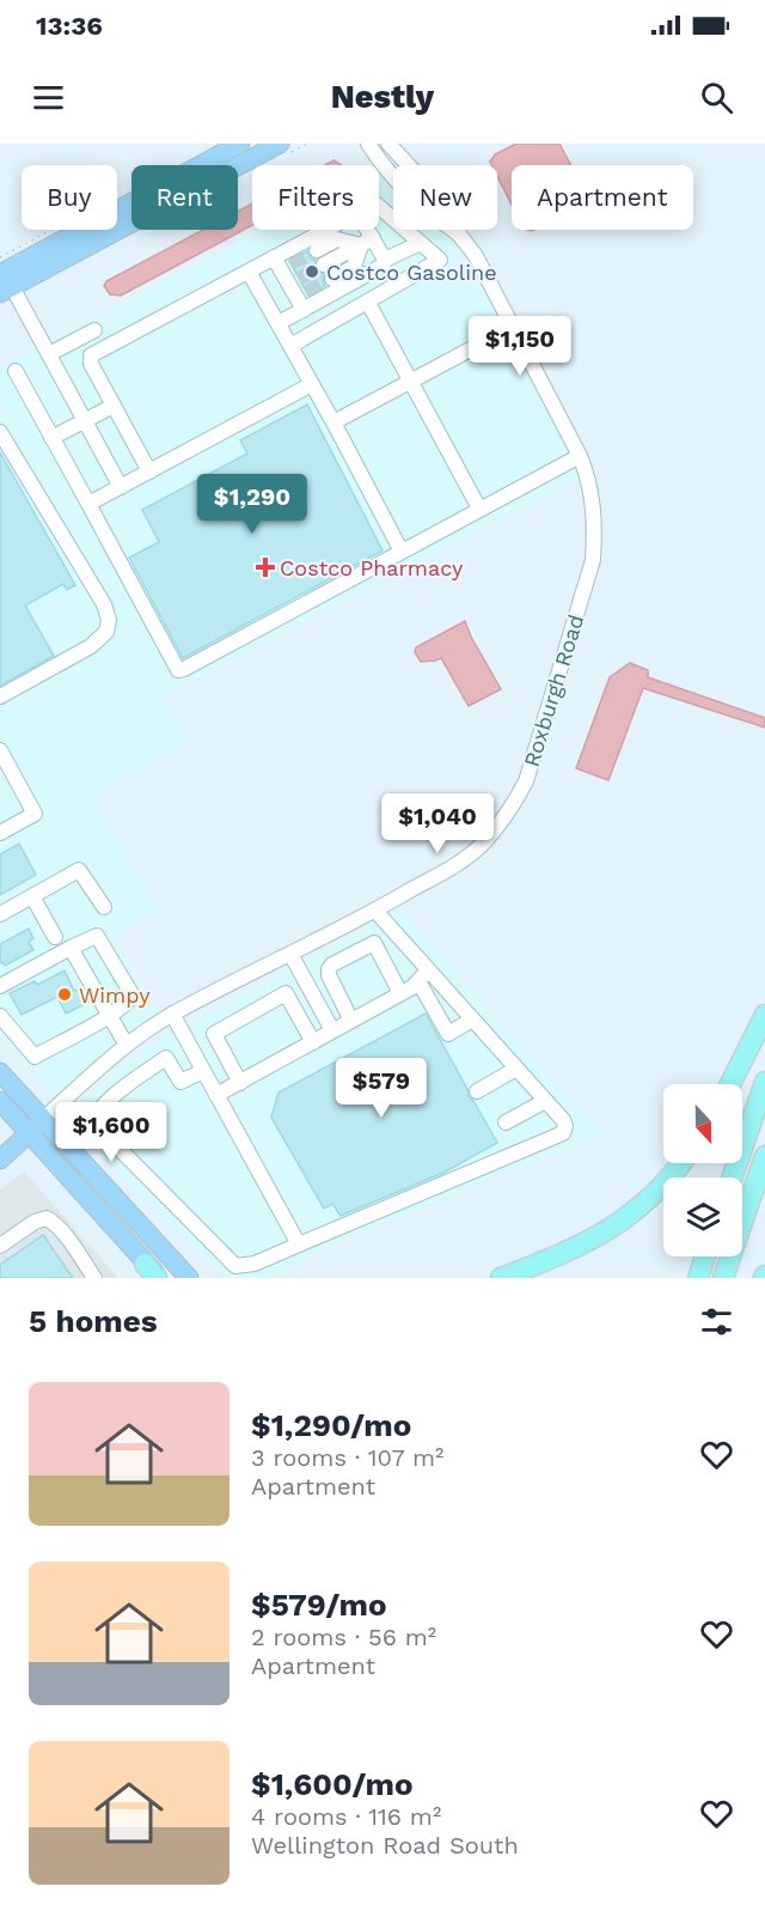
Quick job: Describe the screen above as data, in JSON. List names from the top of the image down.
{
  "streets": {
    "main road": ["Roxburgh Road"]
  },
  "places": {
    "other": ["Costco Gasoline", "Wimpy"],
    "health": ["Costco Pharmacy"]
  },
  "north": "bottom",
  "page": {
    "status": "13:36",
    "header": "Nestly",
    "chip": [
      "Buy",
      "Rent",
      "Filters",
      "New",
      "Apartment"
    ],
    "price": [
      "$1,150",
      "$1,290",
      "$1,040",
      "$579",
      "$1,600"
    ],
    "heading": "5 homes",
    "list": [
      {
        "name": "$1,290/mo",
        "note": "3 rooms · 107 m² · Apartment"
      },
      {
        "name": "$579/mo",
        "note": "2 rooms · 56 m² · Apartment"
      },
      {
        "name": "$1,600/mo",
        "note": "4 rooms · 116 m² · Wellington Road South"
      }
    ]
  }
}
